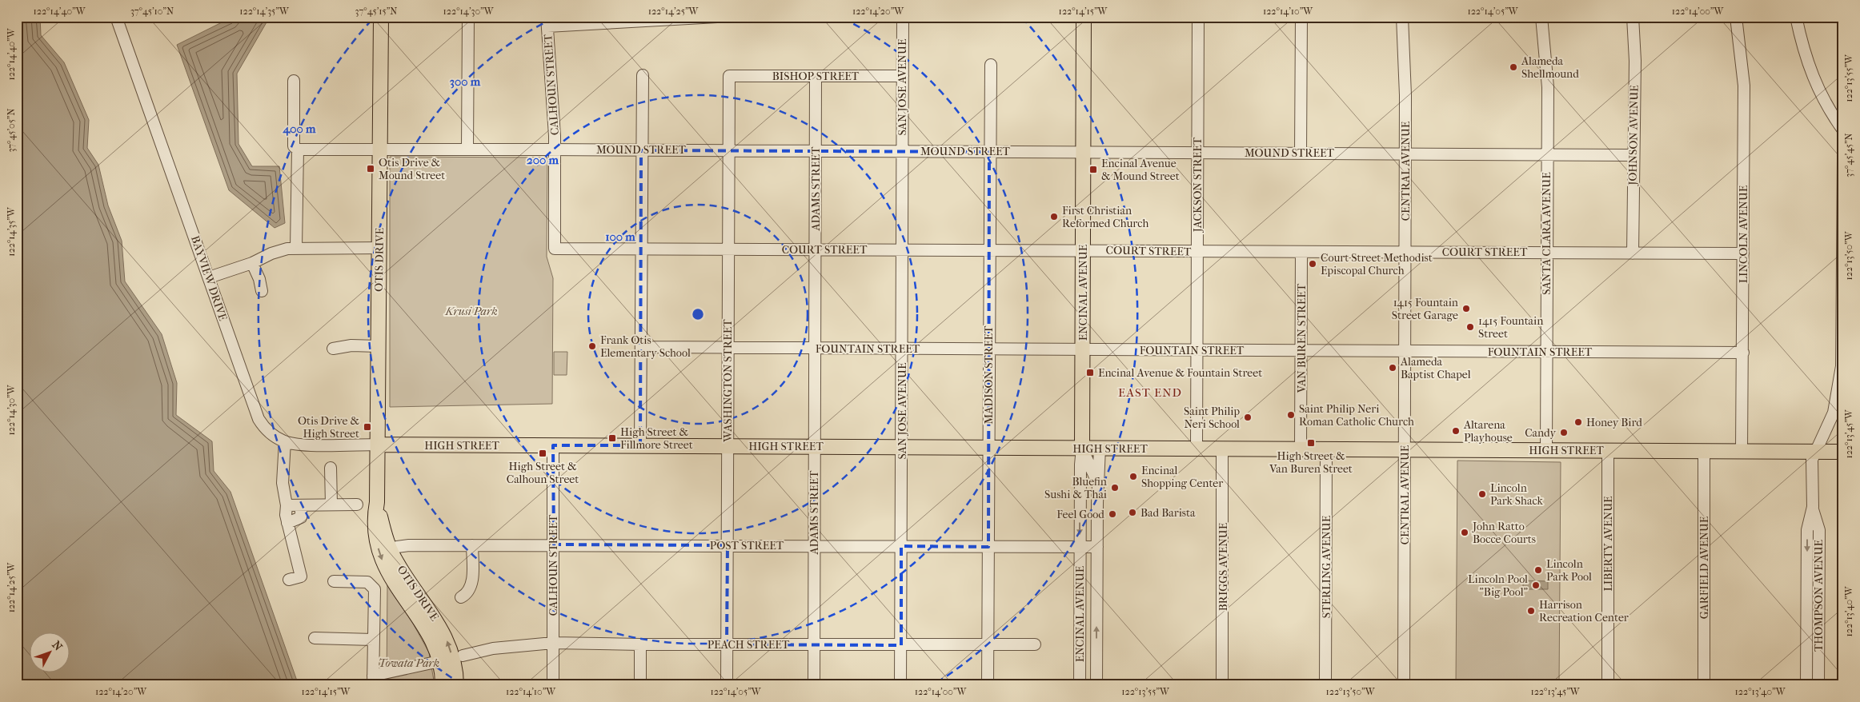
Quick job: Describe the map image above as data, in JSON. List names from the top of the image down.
{
  "streets": {
    "main road": ["OTIS DRIVE", "ENCINAL AVENUE", "HIGH STREET"],
    "street": [
      "BISHOP STREET",
      "CALHOUN STREET",
      "SAN JOSE AVENUE",
      "JOHNSON AVENUE",
      "MOUND STREET",
      "CENTRAL AVENUE",
      "JACKSON STREET",
      "ADAMS STREET",
      "SANTA CLARA AVENUE",
      "LINCOLN AVENUE",
      "COURT STREET",
      "BAYVIEW DRIVE",
      "VAN BUREN STREET",
      "FOUNTAIN STREET",
      "MADISON STREET",
      "WASHINGTON STREET",
      "LIBERTY AVENUE",
      "POST STREET",
      "BRIGGS AVENUE",
      "STERLING AVENUE",
      "GARFIELD AVENUE",
      "THOMPSON AVENUE",
      "PEACH STREET"
    ]
  },
  "crossings": [
    ["BISHOP STREET", "SAN JOSE AVENUE"],
    ["BISHOP STREET", "ADAMS STREET"],
    ["BISHOP STREET", "WASHINGTON STREET"],
    ["CALHOUN STREET", "MOUND STREET"],
    ["CALHOUN STREET", "COURT STREET"],
    ["CALHOUN STREET", "HIGH STREET"],
    ["CALHOUN STREET", "POST STREET"],
    ["CALHOUN STREET", "PEACH STREET"],
    ["SAN JOSE AVENUE", "MOUND STREET"],
    ["SAN JOSE AVENUE", "COURT STREET"],
    ["SAN JOSE AVENUE", "FOUNTAIN STREET"],
    ["SAN JOSE AVENUE", "HIGH STREET"],
    ["SAN JOSE AVENUE", "POST STREET"],
    ["SAN JOSE AVENUE", "PEACH STREET"],
    ["JOHNSON AVENUE", "MOUND STREET"],
    ["JOHNSON AVENUE", "COURT STREET"],
    ["MOUND STREET", "CENTRAL AVENUE"],
    ["MOUND STREET", "JACKSON STREET"],
    ["MOUND STREET", "ADAMS STREET"],
    ["MOUND STREET", "SANTA CLARA AVENUE"],
    ["MOUND STREET", "OTIS DRIVE"],
    ["MOUND STREET", "ENCINAL AVENUE"],
    ["MOUND STREET", "MADISON STREET"],
    ["MOUND STREET", "WASHINGTON STREET"],
    ["CENTRAL AVENUE", "COURT STREET"],
    ["CENTRAL AVENUE", "FOUNTAIN STREET"],
    ["CENTRAL AVENUE", "HIGH STREET"],
    ["JACKSON STREET", "COURT STREET"],
    ["JACKSON STREET", "FOUNTAIN STREET"],
    ["JACKSON STREET", "HIGH STREET"],
    ["ADAMS STREET", "COURT STREET"],
    ["ADAMS STREET", "FOUNTAIN STREET"],
    ["ADAMS STREET", "HIGH STREET"],
    ["ADAMS STREET", "POST STREET"],
    ["ADAMS STREET", "PEACH STREET"],
    ["SANTA CLARA AVENUE", "COURT STREET"],
    ["SANTA CLARA AVENUE", "FOUNTAIN STREET"],
    ["SANTA CLARA AVENUE", "HIGH STREET"],
    ["LINCOLN AVENUE", "COURT STREET"],
    ["LINCOLN AVENUE", "FOUNTAIN STREET"],
    ["LINCOLN AVENUE", "HIGH STREET"],
    ["COURT STREET", "ENCINAL AVENUE"],
    ["COURT STREET", "VAN BUREN STREET"],
    ["COURT STREET", "MADISON STREET"],
    ["COURT STREET", "WASHINGTON STREET"],
    ["OTIS DRIVE", "BAYVIEW DRIVE"],
    ["OTIS DRIVE", "HIGH STREET"],
    ["BAYVIEW DRIVE", "HIGH STREET"],
    ["ENCINAL AVENUE", "FOUNTAIN STREET"],
    ["ENCINAL AVENUE", "HIGH STREET"],
    ["ENCINAL AVENUE", "POST STREET"],
    ["VAN BUREN STREET", "FOUNTAIN STREET"],
    ["VAN BUREN STREET", "HIGH STREET"],
    ["FOUNTAIN STREET", "MADISON STREET"],
    ["FOUNTAIN STREET", "WASHINGTON STREET"],
    ["MADISON STREET", "HIGH STREET"],
    ["MADISON STREET", "POST STREET"],
    ["MADISON STREET", "PEACH STREET"],
    ["WASHINGTON STREET", "HIGH STREET"],
    ["WASHINGTON STREET", "POST STREET"],
    ["WASHINGTON STREET", "PEACH STREET"],
    ["HIGH STREET", "LIBERTY AVENUE"],
    ["HIGH STREET", "BRIGGS AVENUE"],
    ["HIGH STREET", "STERLING AVENUE"],
    ["HIGH STREET", "GARFIELD AVENUE"],
    ["HIGH STREET", "THOMPSON AVENUE"]
  ],
  "districts": ["EAST END"],
  "parks": ["Krusi Park", "Towata Park"],
  "places": {
    "other": [
      "Alameda Shellmound",
      "First Christian Reformed Church",
      "Court Street Methodist Episcopal Church",
      "1415 Fountain Street Garage",
      "1415 Fountain Street",
      "Frank Otis Elementary School",
      "Alameda Baptist Chapel",
      "Saint Philip Neri Roman Catholic Church",
      "Saint Philip Neri School",
      "Honey Bird",
      "Altarena Playhouse",
      "Candy",
      "Encinal Shopping Center",
      "Bluefin Sushi & Thai",
      "Lincoln Park Shack",
      "Bad Barista",
      "Feel Good",
      "John Ratto Bocce Courts",
      "Lincoln Park Pool",
      "Lincoln Pool \"Big Pool\"",
      "Harrison Recreation Center"
    ],
    "transit": [
      "Otis Drive & Mound Street",
      "Encinal Avenue & Mound Street",
      "Encinal Avenue & Fountain Street",
      "Otis Drive & High Street",
      "High Street & Fillmore Street",
      "High Street & Van Buren Street",
      "High Street & Calhoun Street"
    ]
  },
  "north": "top right",
  "coordinates": [
    "122°14'40\"W",
    "37°45'10\"N",
    "122°14'35\"W",
    "37°45'15\"N",
    "122°14'30\"W",
    "122°14'25\"W",
    "122°14'20\"W",
    "122°14'15\"W",
    "122°14'10\"W",
    "122°14'05\"W",
    "122°14'00\"W",
    "122°13'55\"W",
    "37°45'05\"N",
    "37°45'45\"N",
    "122°13'50\"W",
    "122°13'45\"W",
    "122°13'40\"W"
  ],
  "rings": [
    "300 m",
    "400 m",
    "200 m",
    "100 m"
  ]
}
